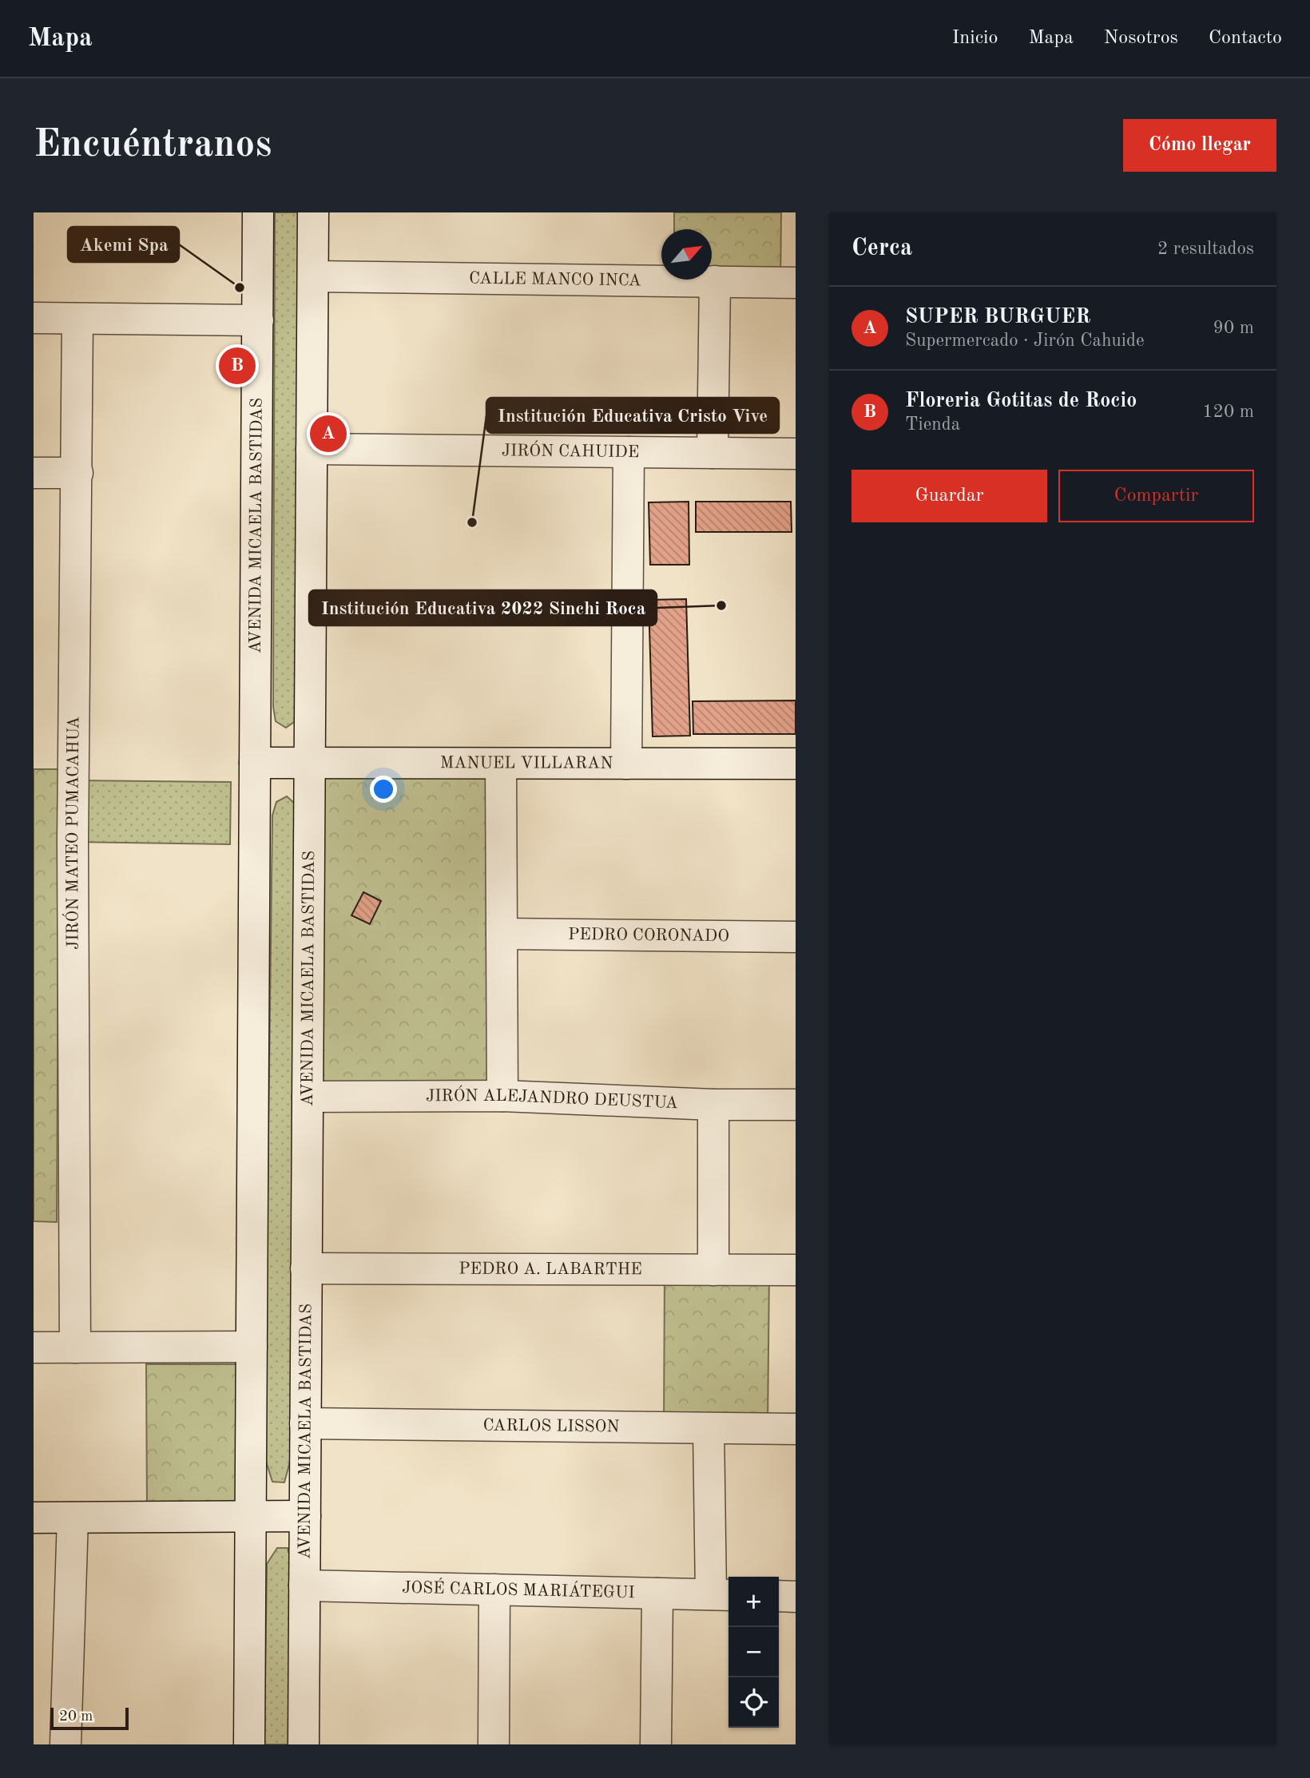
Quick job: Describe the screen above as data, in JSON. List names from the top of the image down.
{
  "streets": {
    "street": [
      "CALLE MANCO INCA",
      "JIRÓN CAHUIDE",
      "AVENIDA MICAELA BASTIDAS",
      "MANUEL VILLARAN",
      "JIRÓN MATEO PUMACAHUA",
      "PEDRO CORONADO",
      "JIRÓN ALEJANDRO DEUSTUA",
      "PEDRO A. LABARTHE",
      "CARLOS LISSON",
      "JOSÉ CARLOS MARIÁTEGUI"
    ]
  },
  "crossings": [
    ["CALLE MANCO INCA", "AVENIDA MICAELA BASTIDAS"],
    ["JIRÓN CAHUIDE", "AVENIDA MICAELA BASTIDAS"],
    ["AVENIDA MICAELA BASTIDAS", "MANUEL VILLARAN"],
    ["AVENIDA MICAELA BASTIDAS", "JIRÓN ALEJANDRO DEUSTUA"],
    ["AVENIDA MICAELA BASTIDAS", "PEDRO A. LABARTHE"],
    ["AVENIDA MICAELA BASTIDAS", "CARLOS LISSON"],
    ["AVENIDA MICAELA BASTIDAS", "JOSÉ CARLOS MARIÁTEGUI"]
  ],
  "places": ["Akemi Spa", "Institución Educativa Cristo Vive", "Institución Educativa 2022 Sinchi Roca"],
  "scale_bar": "20 m",
  "north": "top right",
  "page": {
    "header": "Mapa",
    "nav": [
      "Inicio",
      "Mapa",
      "Nosotros",
      "Contacto"
    ],
    "buttons": [
      "Cómo llegar",
      ["Guardar", "Compartir"]
    ],
    "title": "Encuéntranos",
    "heading": ["Cerca", "2 resultados"],
    "list": [
      {
        "mark": "A",
        "name": "SUPER BURGUER",
        "note": "Supermercado · Jirón Cahuide",
        "value": "90 m"
      },
      {
        "mark": "B",
        "name": "Floreria Gotitas de Rocio",
        "note": "Tienda",
        "value": "120 m"
      }
    ],
    "pins": ["B", "A"],
    "map_buttons": ["+", "−"],
    "scale": "20 m"
  }
}
